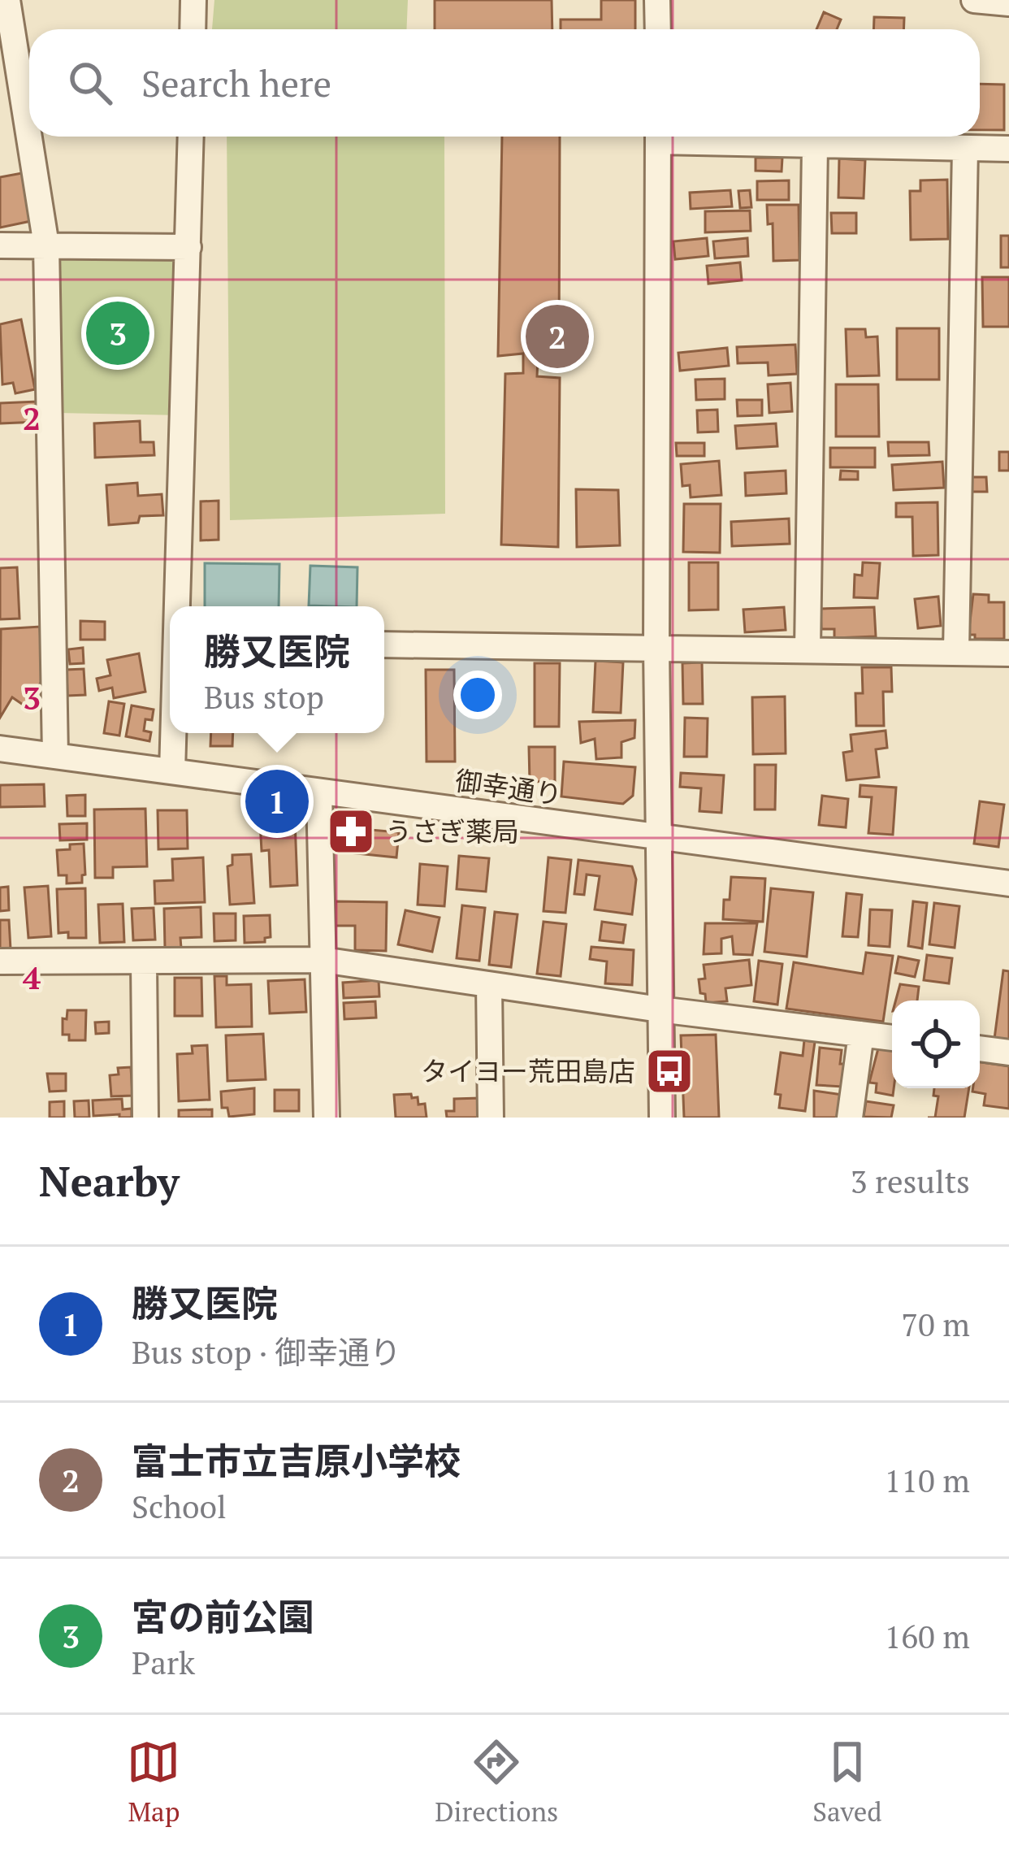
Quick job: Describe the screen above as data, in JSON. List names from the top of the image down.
{
  "streets": {
    "street": ["御幸通り"]
  },
  "places": {
    "pharmacy": ["うさぎ薬局"],
    "bus stop": ["タイヨー荒田島店"]
  },
  "page": {
    "search": "Search here",
    "pins": ["3", "2", "1"],
    "popup": ["勝又医院", "Bus stop"],
    "heading": ["Nearby", "3 results"],
    "list": [
      {
        "mark": "1",
        "name": "勝又医院",
        "note": "Bus stop · 御幸通り",
        "value": "70 m"
      },
      {
        "mark": "2",
        "name": "富士市立吉原小学校",
        "note": "School",
        "value": "110 m"
      },
      {
        "mark": "3",
        "name": "宮の前公園",
        "note": "Park",
        "value": "160 m"
      }
    ],
    "nav": ["Map", "Directions", "Saved"]
  },
  "grid": {
    "rows": ["2", "3", "4"]
  }
}
